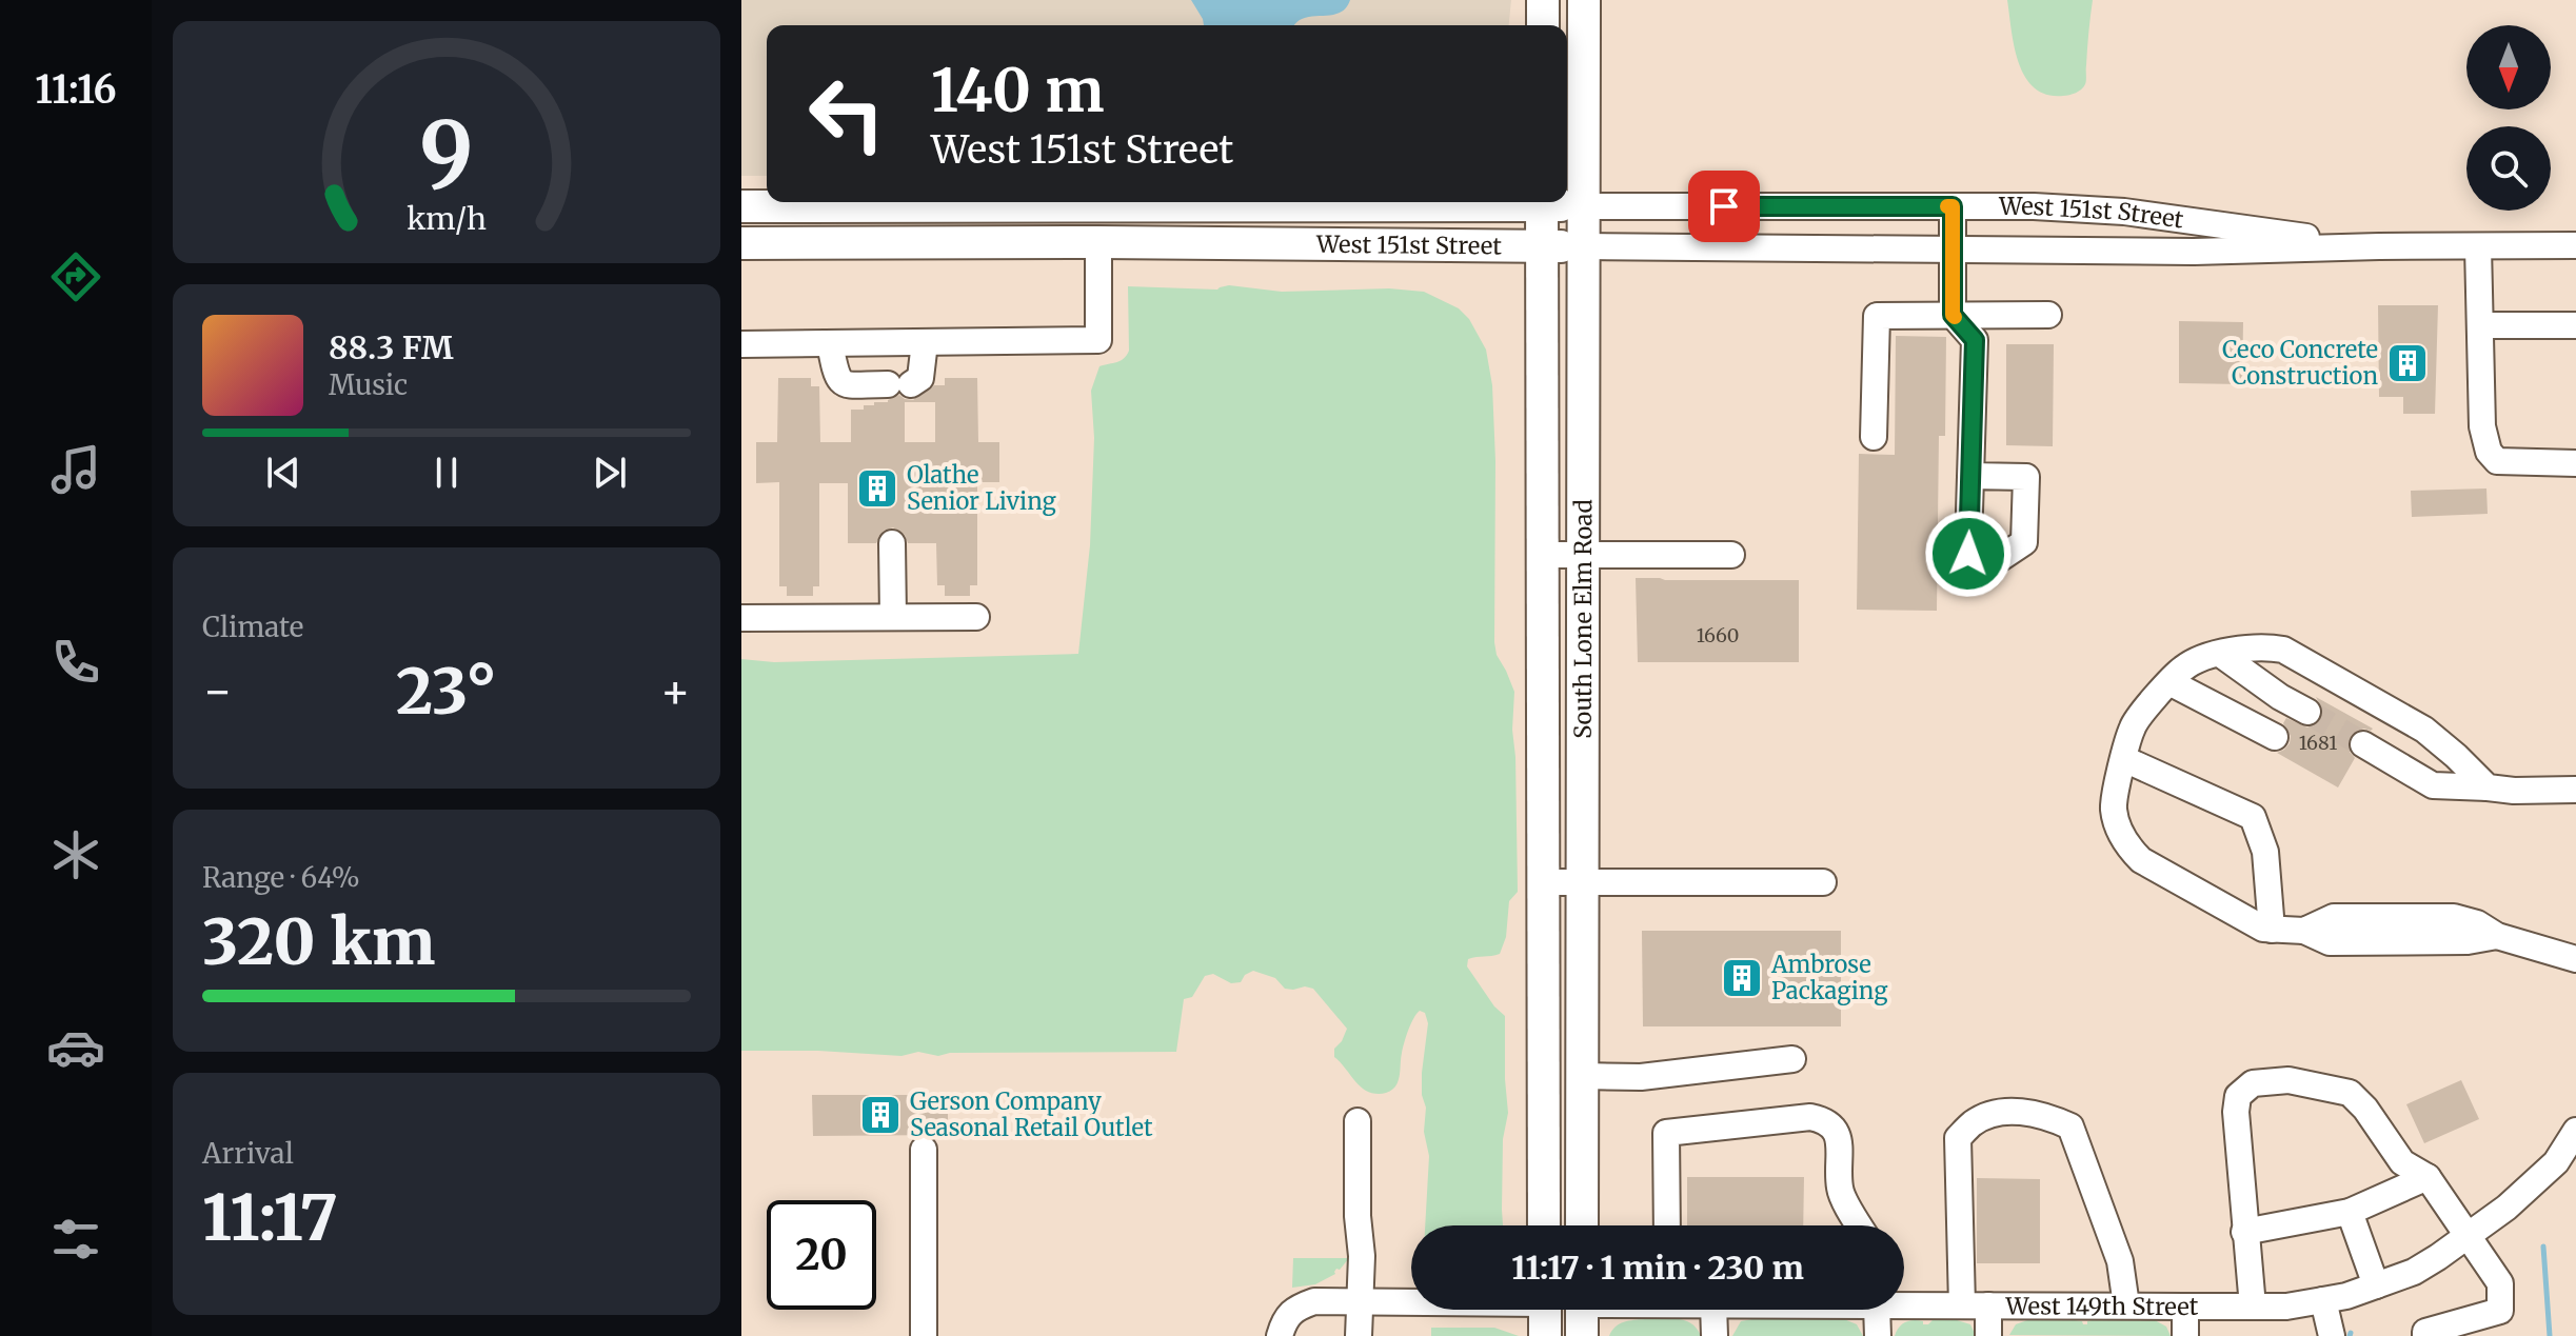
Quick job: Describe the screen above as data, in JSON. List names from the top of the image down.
{
  "streets": {
    "main road": ["West 151st Street", "South Lone Elm Road"],
    "street": ["West 149th Street"]
  },
  "crossings": [
    ["West 151st Street", "South Lone Elm Road"]
  ],
  "places": {
    "building": [
      "Ceco Concrete Construction",
      "Olathe Senior Living",
      "Ambrose Packaging",
      "Gerson Company Seasonal Retail Outlet"
    ]
  },
  "house_numbers": ["1660", "1681"],
  "north": "bottom",
  "page": {
    "tabs": "11:16",
    "turn": ["140 m", "West 151st Street"],
    "song": ["88.3 FM", "Music"],
    "tile": [
      "Climate",
      ["Range · 64%", "320 km"],
      ["Arrival", "11:17"]
    ],
    "heat": ["−", "23°", "+"],
    "limit": "20",
    "trip": "11:17 · 1 min · 230 m",
    "gauge": ["9", "km/h"]
  }
}
